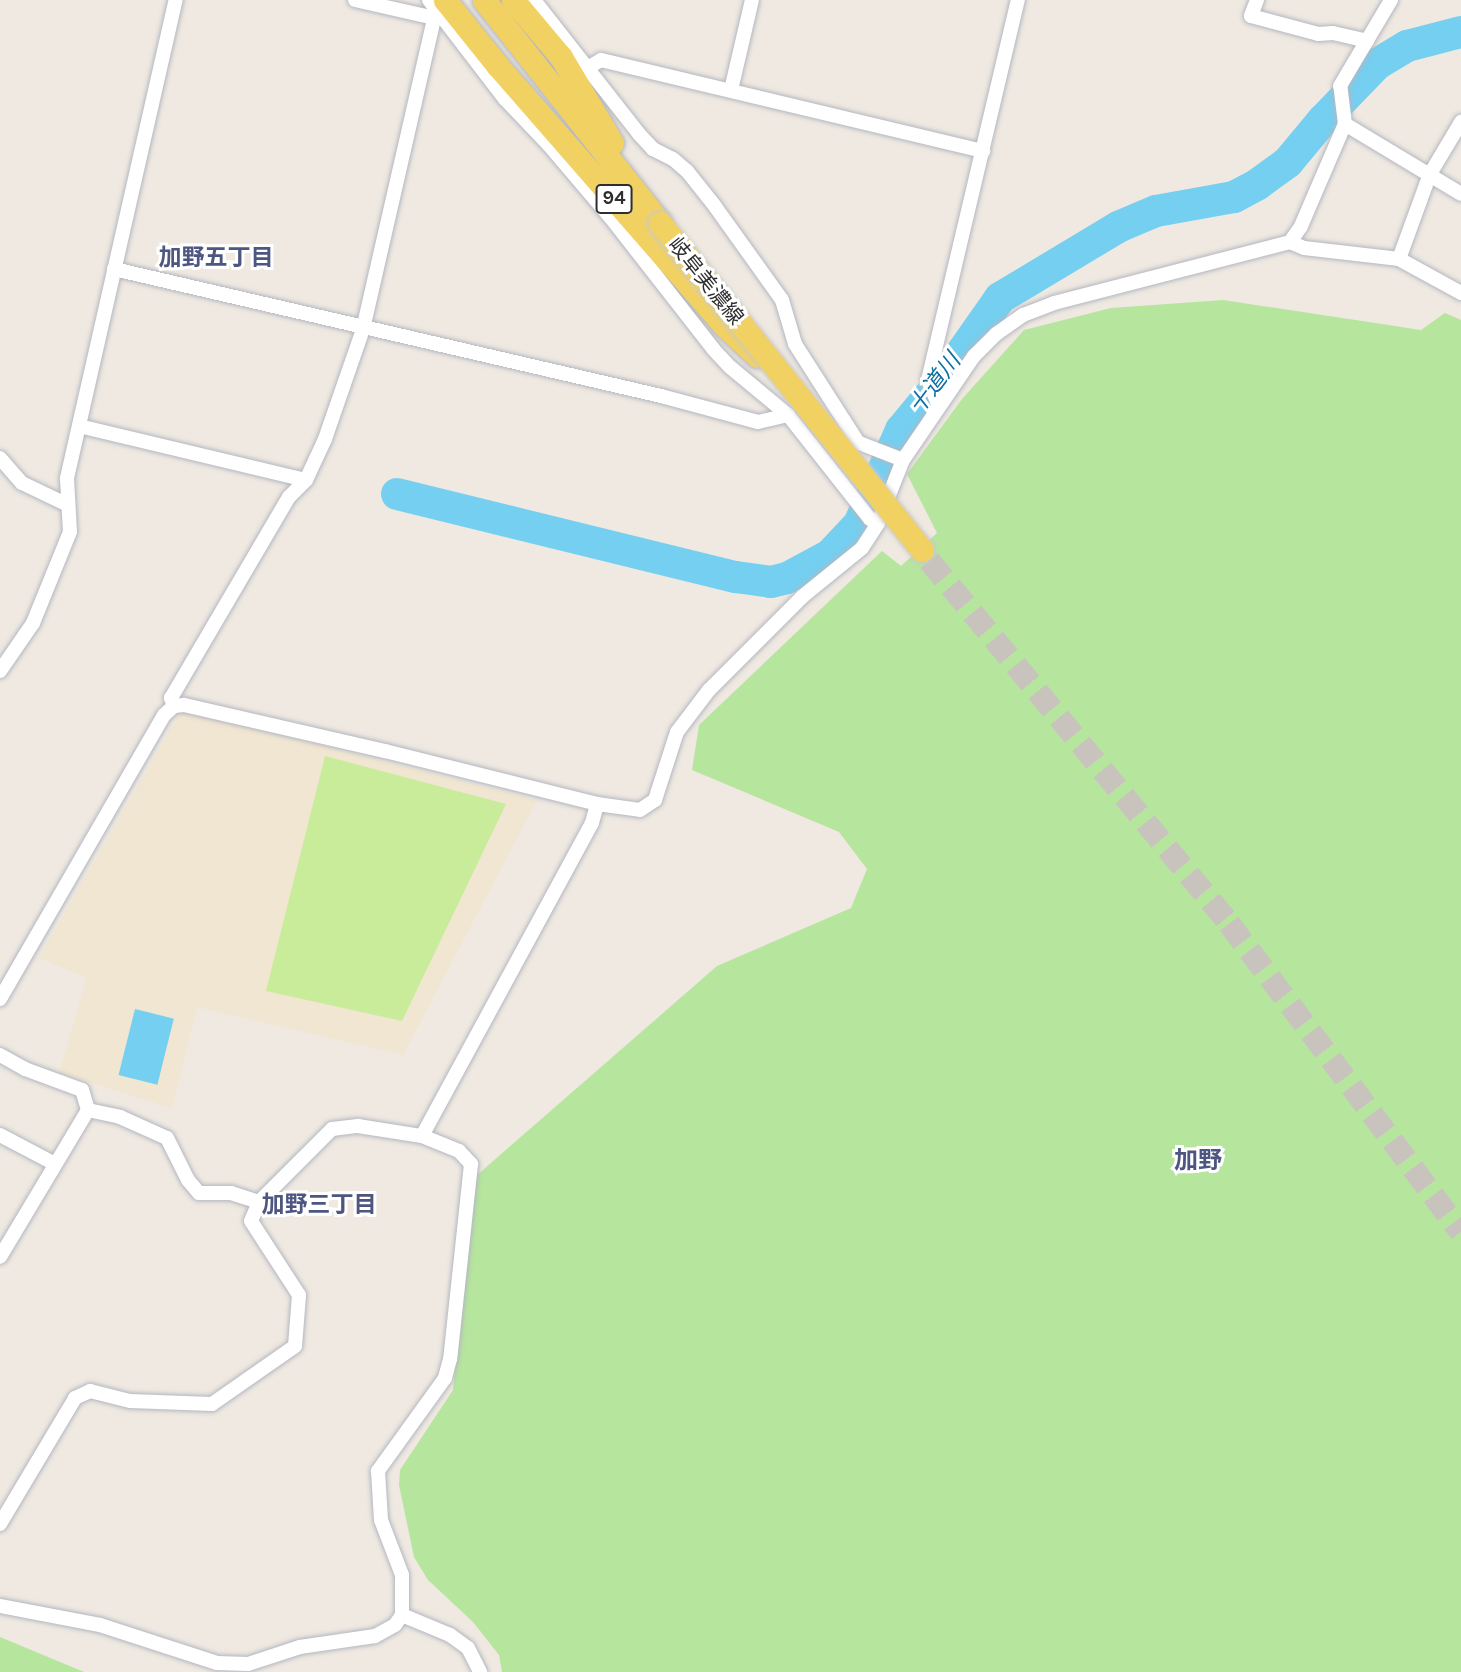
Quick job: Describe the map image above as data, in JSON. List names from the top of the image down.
{
  "streets": {
    "main road": ["94", "岐阜美濃線"]
  },
  "crossings": [
    ["94", "岐阜美濃線"]
  ],
  "districts": ["加野五丁目", "加野", "加野三丁目"],
  "water": ["十道川"]
}
